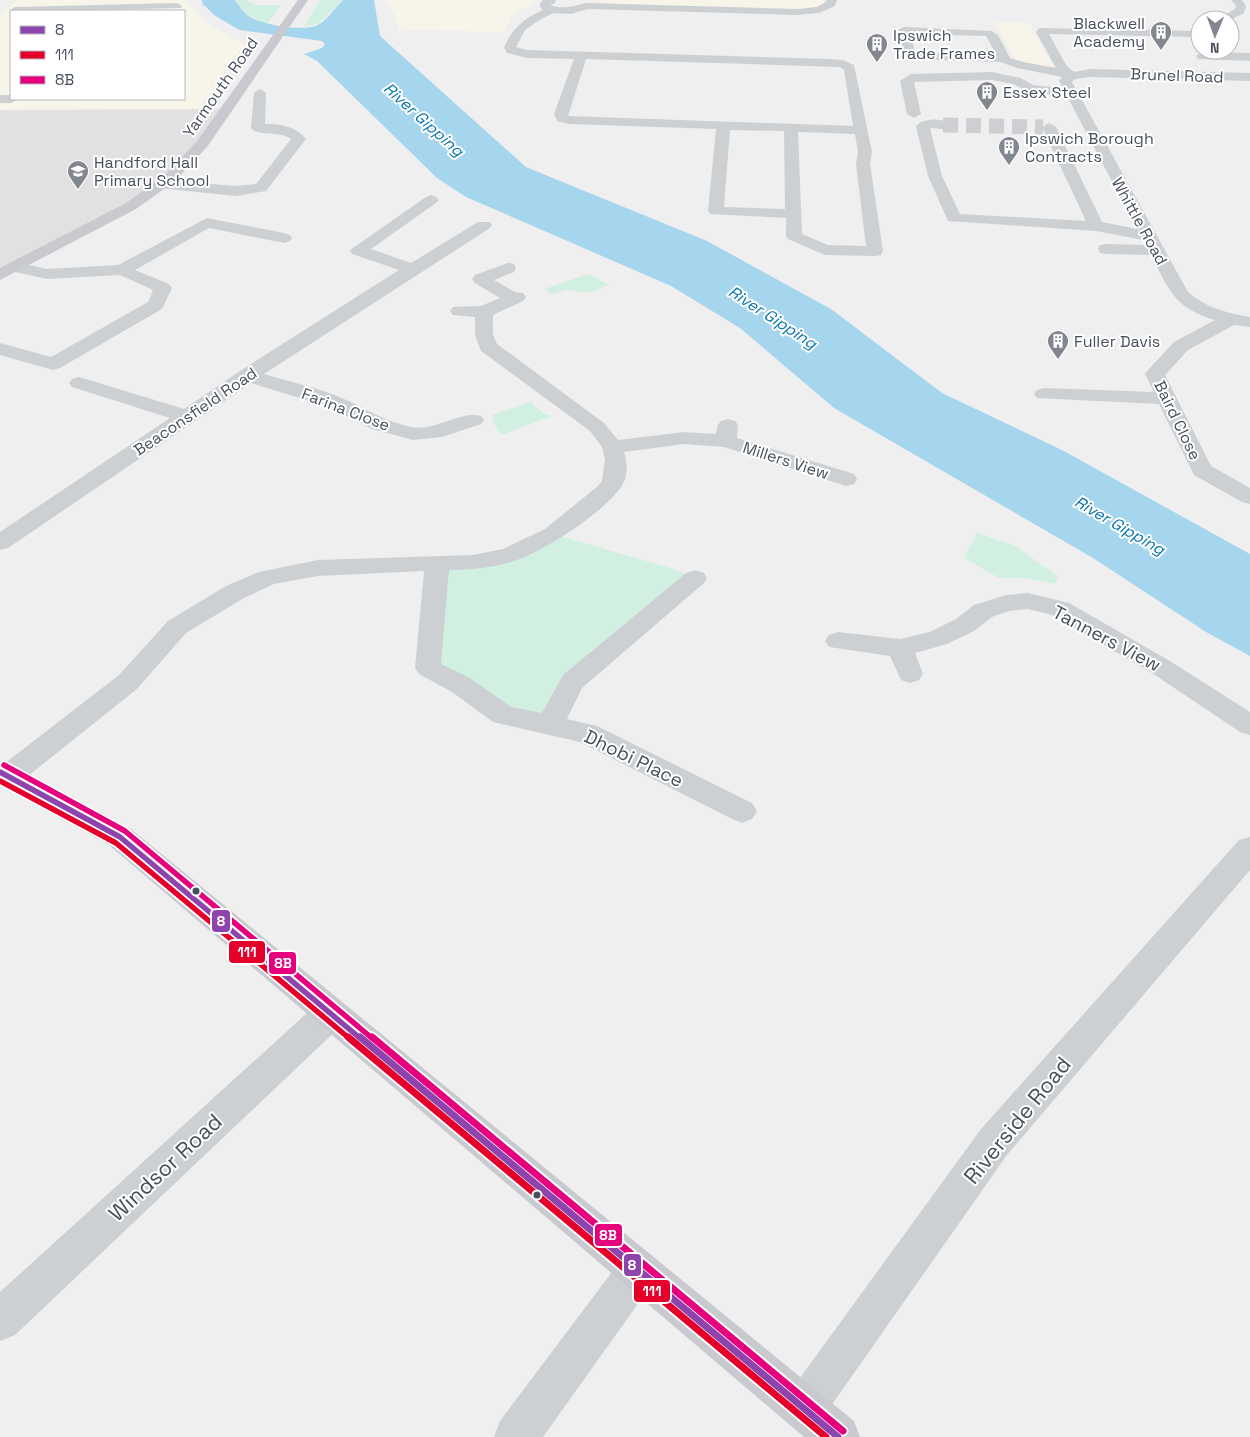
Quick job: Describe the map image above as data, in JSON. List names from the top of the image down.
{
  "streets": {
    "main road": ["Yarmouth Road"],
    "street": [
      "Brunel Road",
      "Whittle Road",
      "Farina Close",
      "Beaconsfield Road",
      "Baird Close",
      "Millers View",
      "Tanners View",
      "Dhobi Place",
      "Riverside Road",
      "Windsor Road"
    ]
  },
  "crossings": [
    ["Whittle Road", "Baird Close"],
    ["Farina Close", "Beaconsfield Road"]
  ],
  "water": ["River Gipping"],
  "places": {
    "building": [
      "Blackwell Academy",
      "Ipswich Trade Frames",
      "Essex Steel",
      "Ipswich Borough Contracts",
      "Fuller Davis"
    ],
    "school or university": ["Handford Hall Primary School"]
  },
  "lines": ["transit line 8B", "transit line 8", "transit line 111"],
  "legend": ["8", "111", "8B"],
  "north": "bottom"
}
